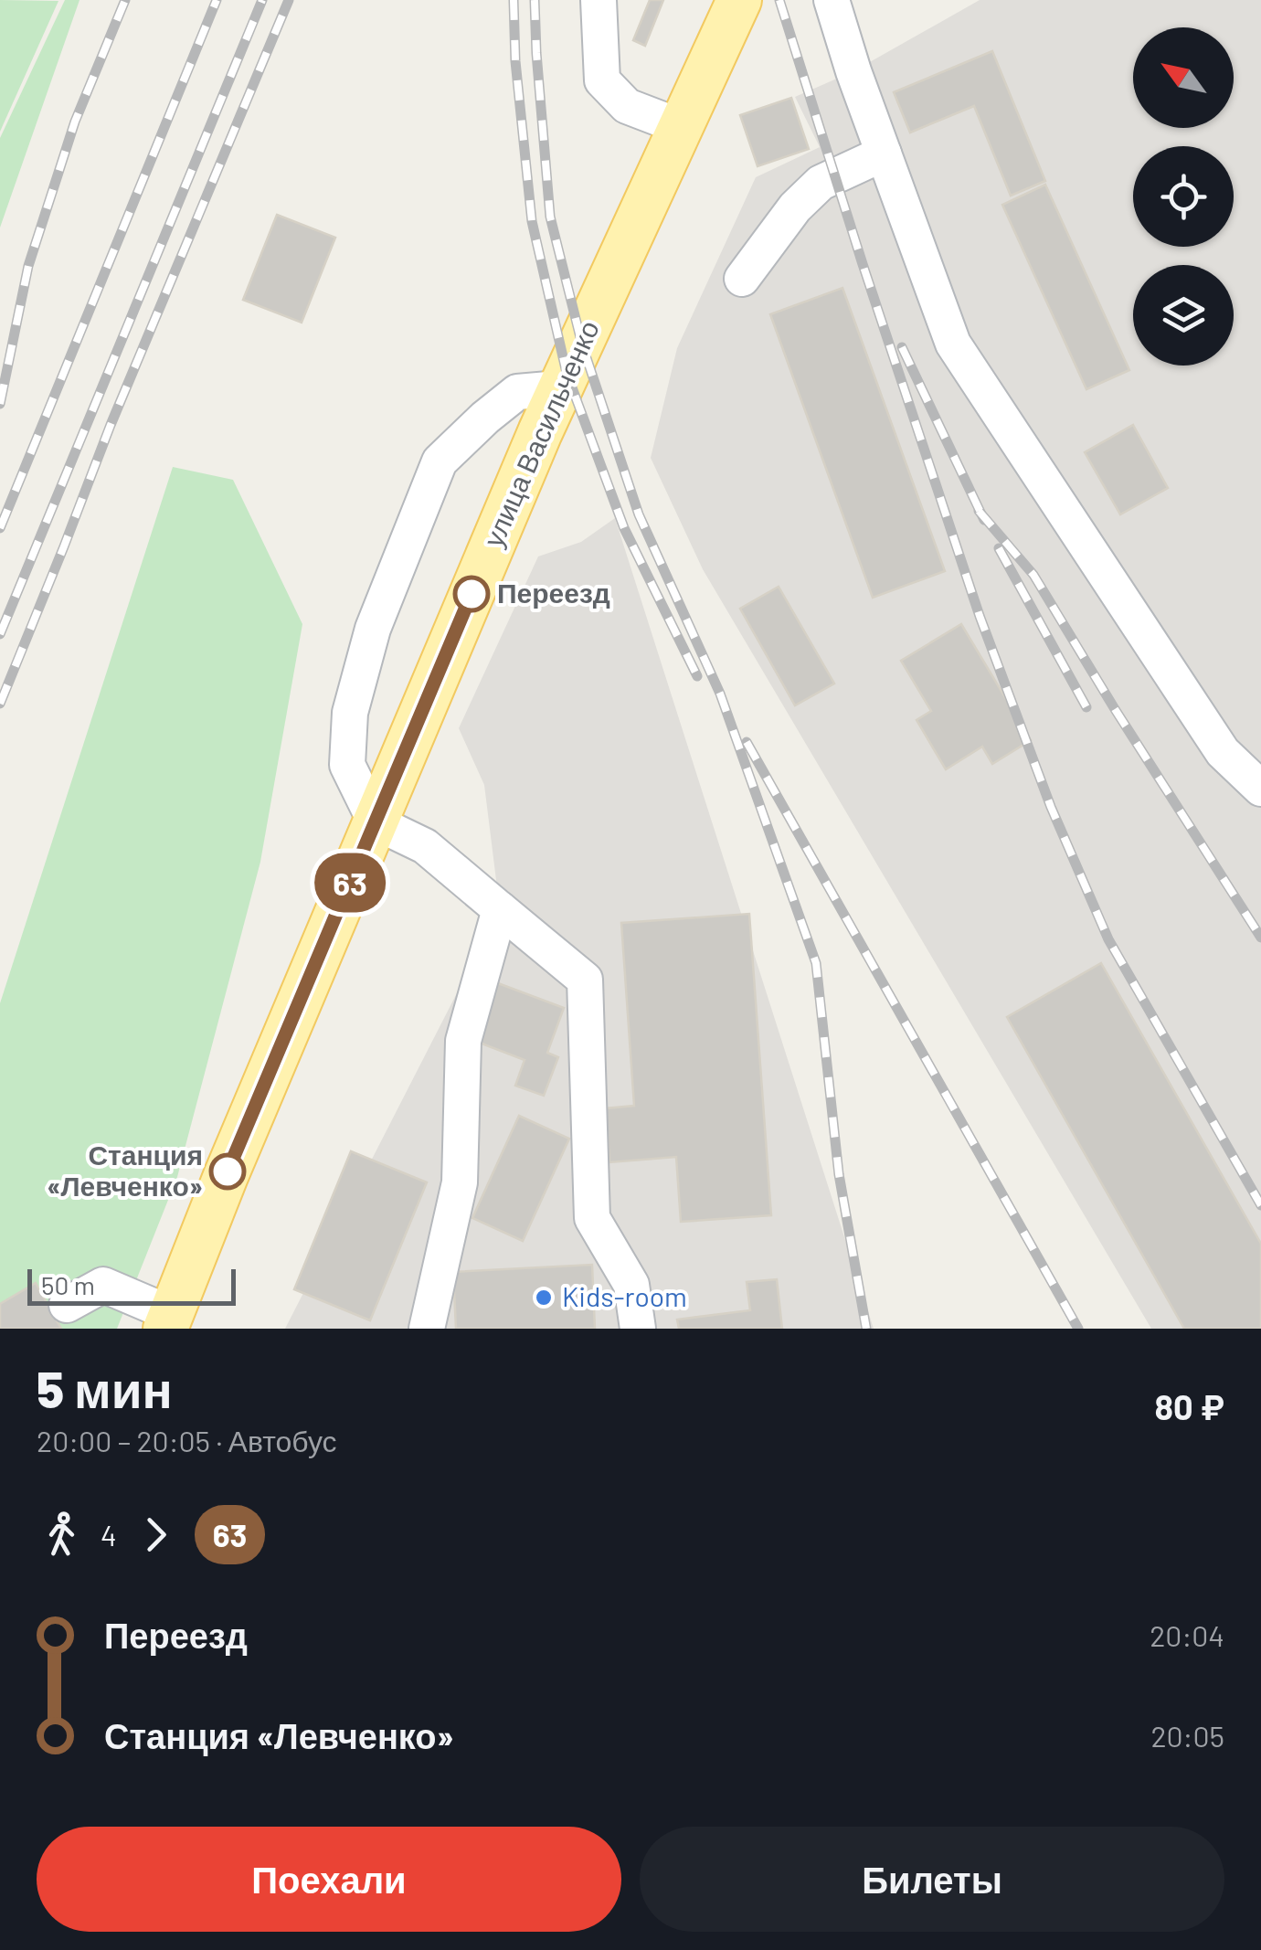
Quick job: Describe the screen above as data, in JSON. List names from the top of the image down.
{
  "streets": {
    "main road": ["улица Васильченко"]
  },
  "places": ["Переезд", "Станция «Левченко»", "Kids-room"],
  "lines": ["bus line 63"],
  "scale_bar": "50 m",
  "north": "top left",
  "page": {
    "on_map": "63",
    "scale": "50 m",
    "heading": ["5 мин", "20:00 – 20:05 · Автобус", "80 ₽"],
    "legs": ["4", "63"],
    "list": [
      {
        "name": "Переезд",
        "value": "20:04"
      },
      {
        "name": "Станция «Левченко»",
        "value": "20:05"
      }
    ],
    "buttons": ["Поехали", "Билеты"]
  }
}
